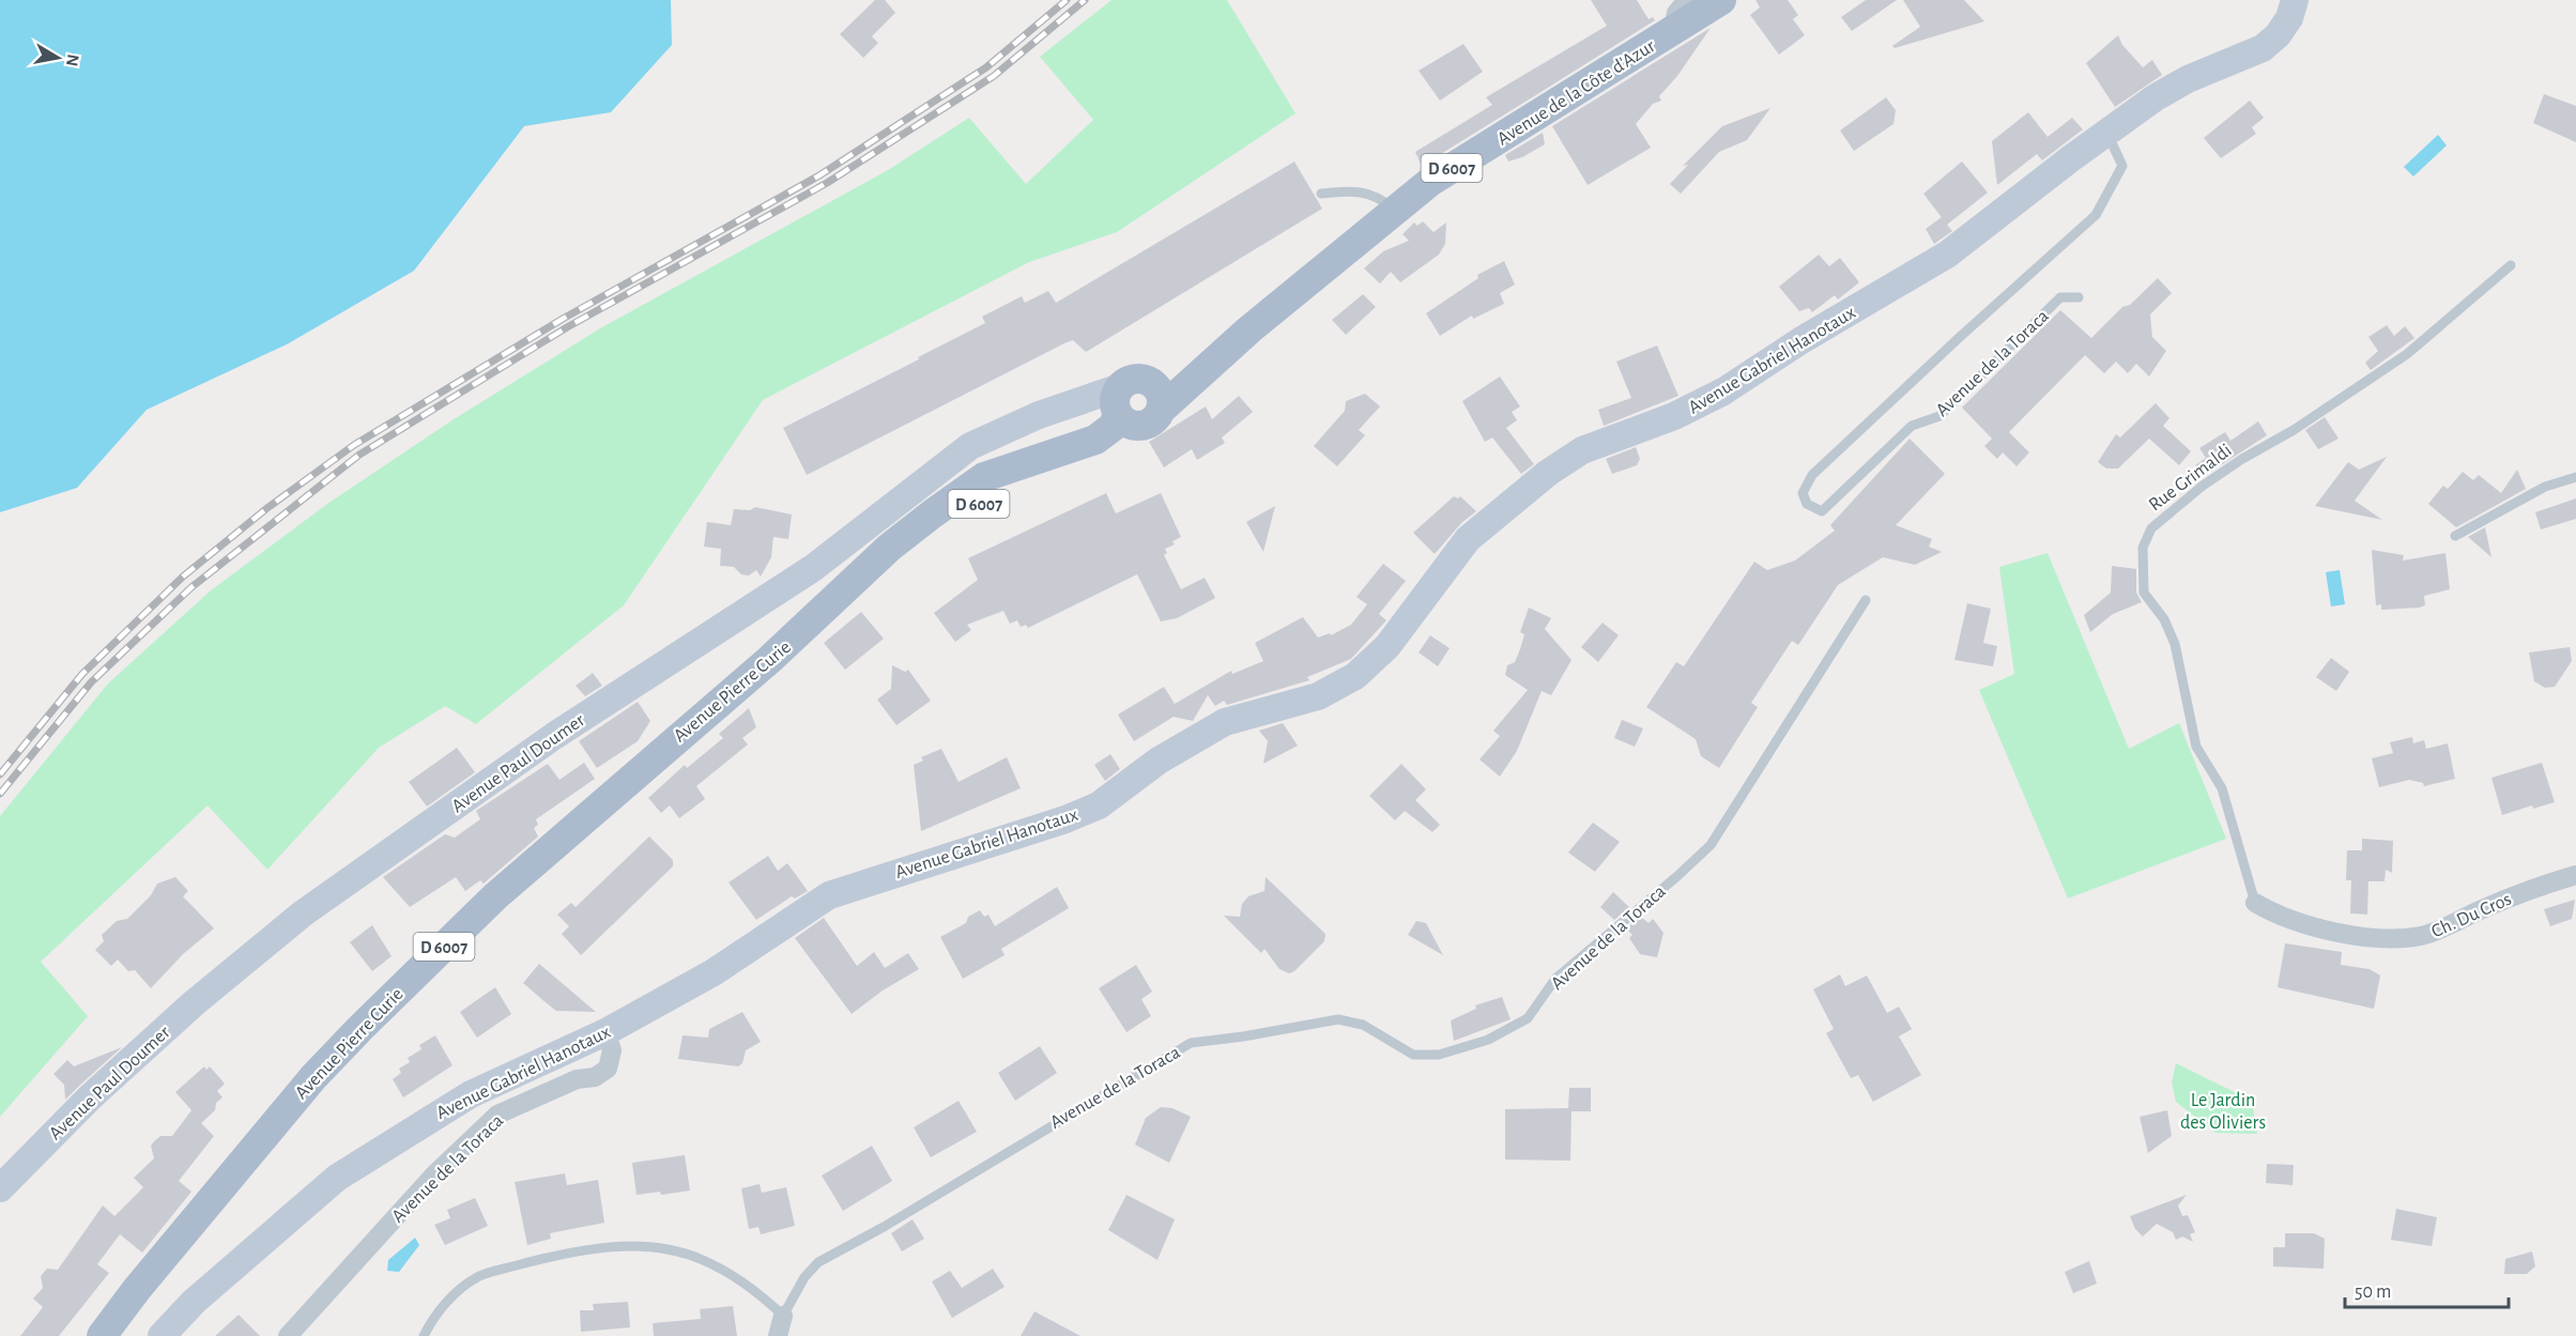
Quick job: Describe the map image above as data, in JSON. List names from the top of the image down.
{
  "streets": {
    "main road": [
      "Avenue de la Côte d'Azur",
      "D 6007",
      "Avenue Gabriel Hanotaux",
      "Avenue Pierre Curie",
      "Avenue Paul Doumer"
    ],
    "street": ["Avenue de la Toraca", "Ch. Du Cros"],
    "lane": ["Rue Grimaldi"]
  },
  "crossings": [
    ["Avenue de la Côte d'Azur", "Avenue Pierre Curie"],
    ["Avenue de la Côte d'Azur", "Avenue Paul Doumer"],
    ["Avenue Gabriel Hanotaux", "Avenue de la Toraca"],
    ["Rue Grimaldi", "Ch. Du Cros"],
    ["Avenue Pierre Curie", "Avenue Paul Doumer"]
  ],
  "parks": ["Le Jardin des Oliviers"],
  "scale_bar": "50 m",
  "north": "right"
}
